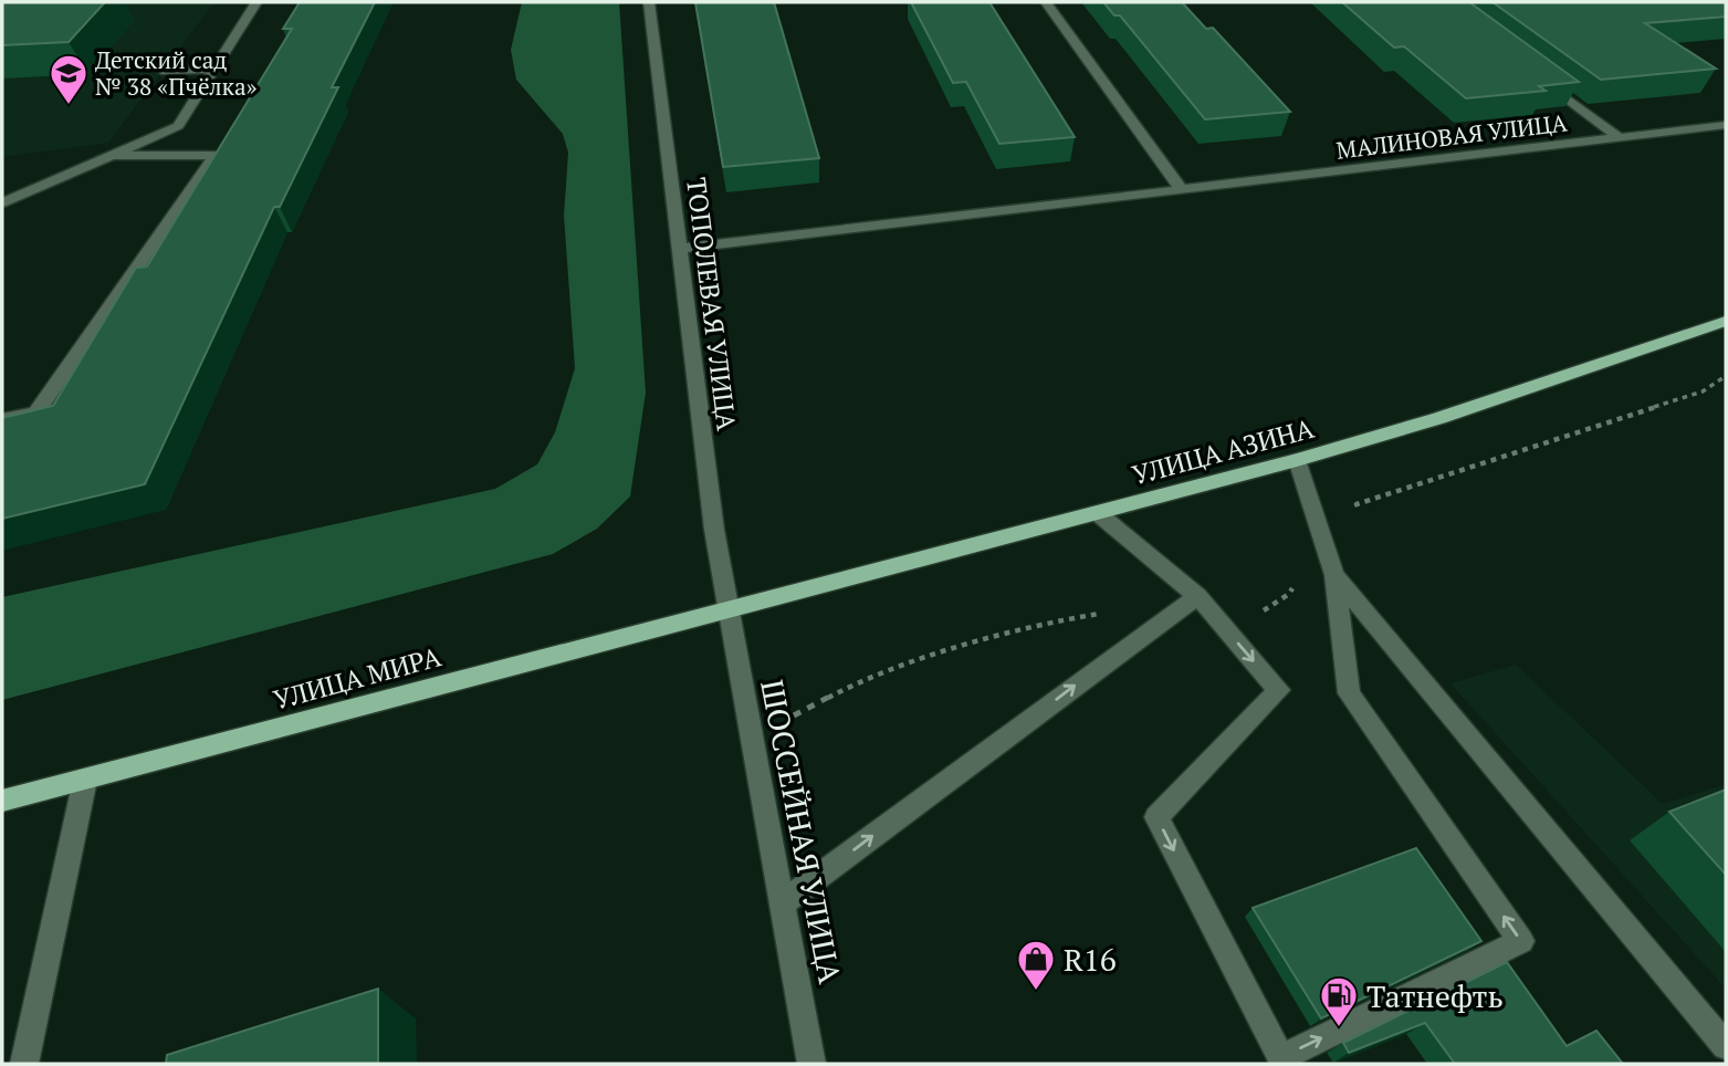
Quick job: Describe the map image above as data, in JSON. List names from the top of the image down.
{
  "streets": {
    "main road": ["УЛИЦА АЗИНА", "УЛИЦА МИРА"],
    "street": ["МАЛИНОВАЯ УЛИЦА", "ТОПОЛЕВАЯ УЛИЦА", "ШОССЕЙНАЯ УЛИЦА"]
  },
  "crossings": [
    ["МАЛИНОВАЯ УЛИЦА", "ТОПОЛЕВАЯ УЛИЦА"],
    ["ТОПОЛЕВАЯ УЛИЦА", "УЛИЦА АЗИНА"],
    ["ТОПОЛЕВАЯ УЛИЦА", "УЛИЦА МИРА"],
    ["ТОПОЛЕВАЯ УЛИЦА", "ШОССЕЙНАЯ УЛИЦА"],
    ["УЛИЦА АЗИНА", "УЛИЦА МИРА"],
    ["УЛИЦА АЗИНА", "ШОССЕЙНАЯ УЛИЦА"],
    ["УЛИЦА МИРА", "ШОССЕЙНАЯ УЛИЦА"]
  ],
  "places": {
    "school or university": ["Детский сад № 38 «Пчёлка»"],
    "shop": ["R16"],
    "fuel station": ["Татнефть"]
  }
}
